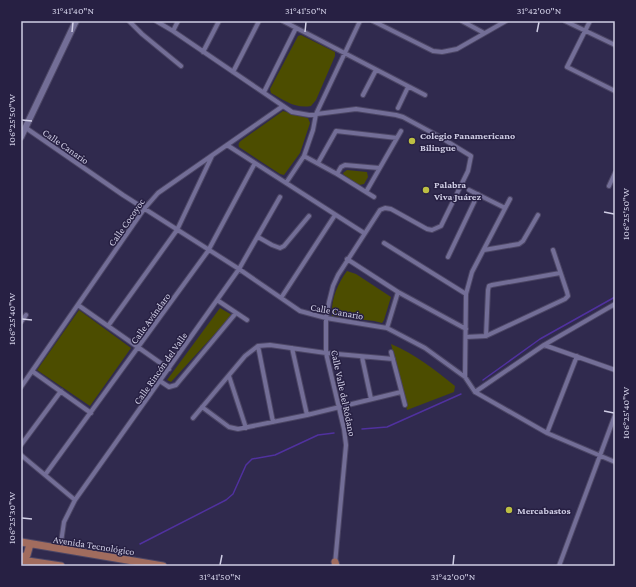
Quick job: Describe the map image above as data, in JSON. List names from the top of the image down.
{
  "streets": {
    "main road": ["Avenida Tecnológico"],
    "street": [
      "Calle Canario",
      "Calle Cocoyoc",
      "Calle Avándaro",
      "Calle Rincón del Valle",
      "Calle Valle del Ródano"
    ]
  },
  "crossings": [
    ["Calle Canario", "Calle Cocoyoc"],
    ["Calle Canario", "Calle Avándaro"],
    ["Calle Canario", "Calle Rincón del Valle"],
    ["Calle Canario", "Calle Valle del Ródano"],
    ["Calle Rincón del Valle", "Avenida Tecnológico"]
  ],
  "places": ["Colegio Panamericano Bilingue", "Palabra Viva Juárez", "Mercabastos"],
  "coordinates": [
    "31°41'40\"N",
    "31°41'50\"N",
    "31°42'00\"N",
    "106°25'50\"W",
    "106°25'40\"W",
    "106°25'30\"W"
  ]
}
